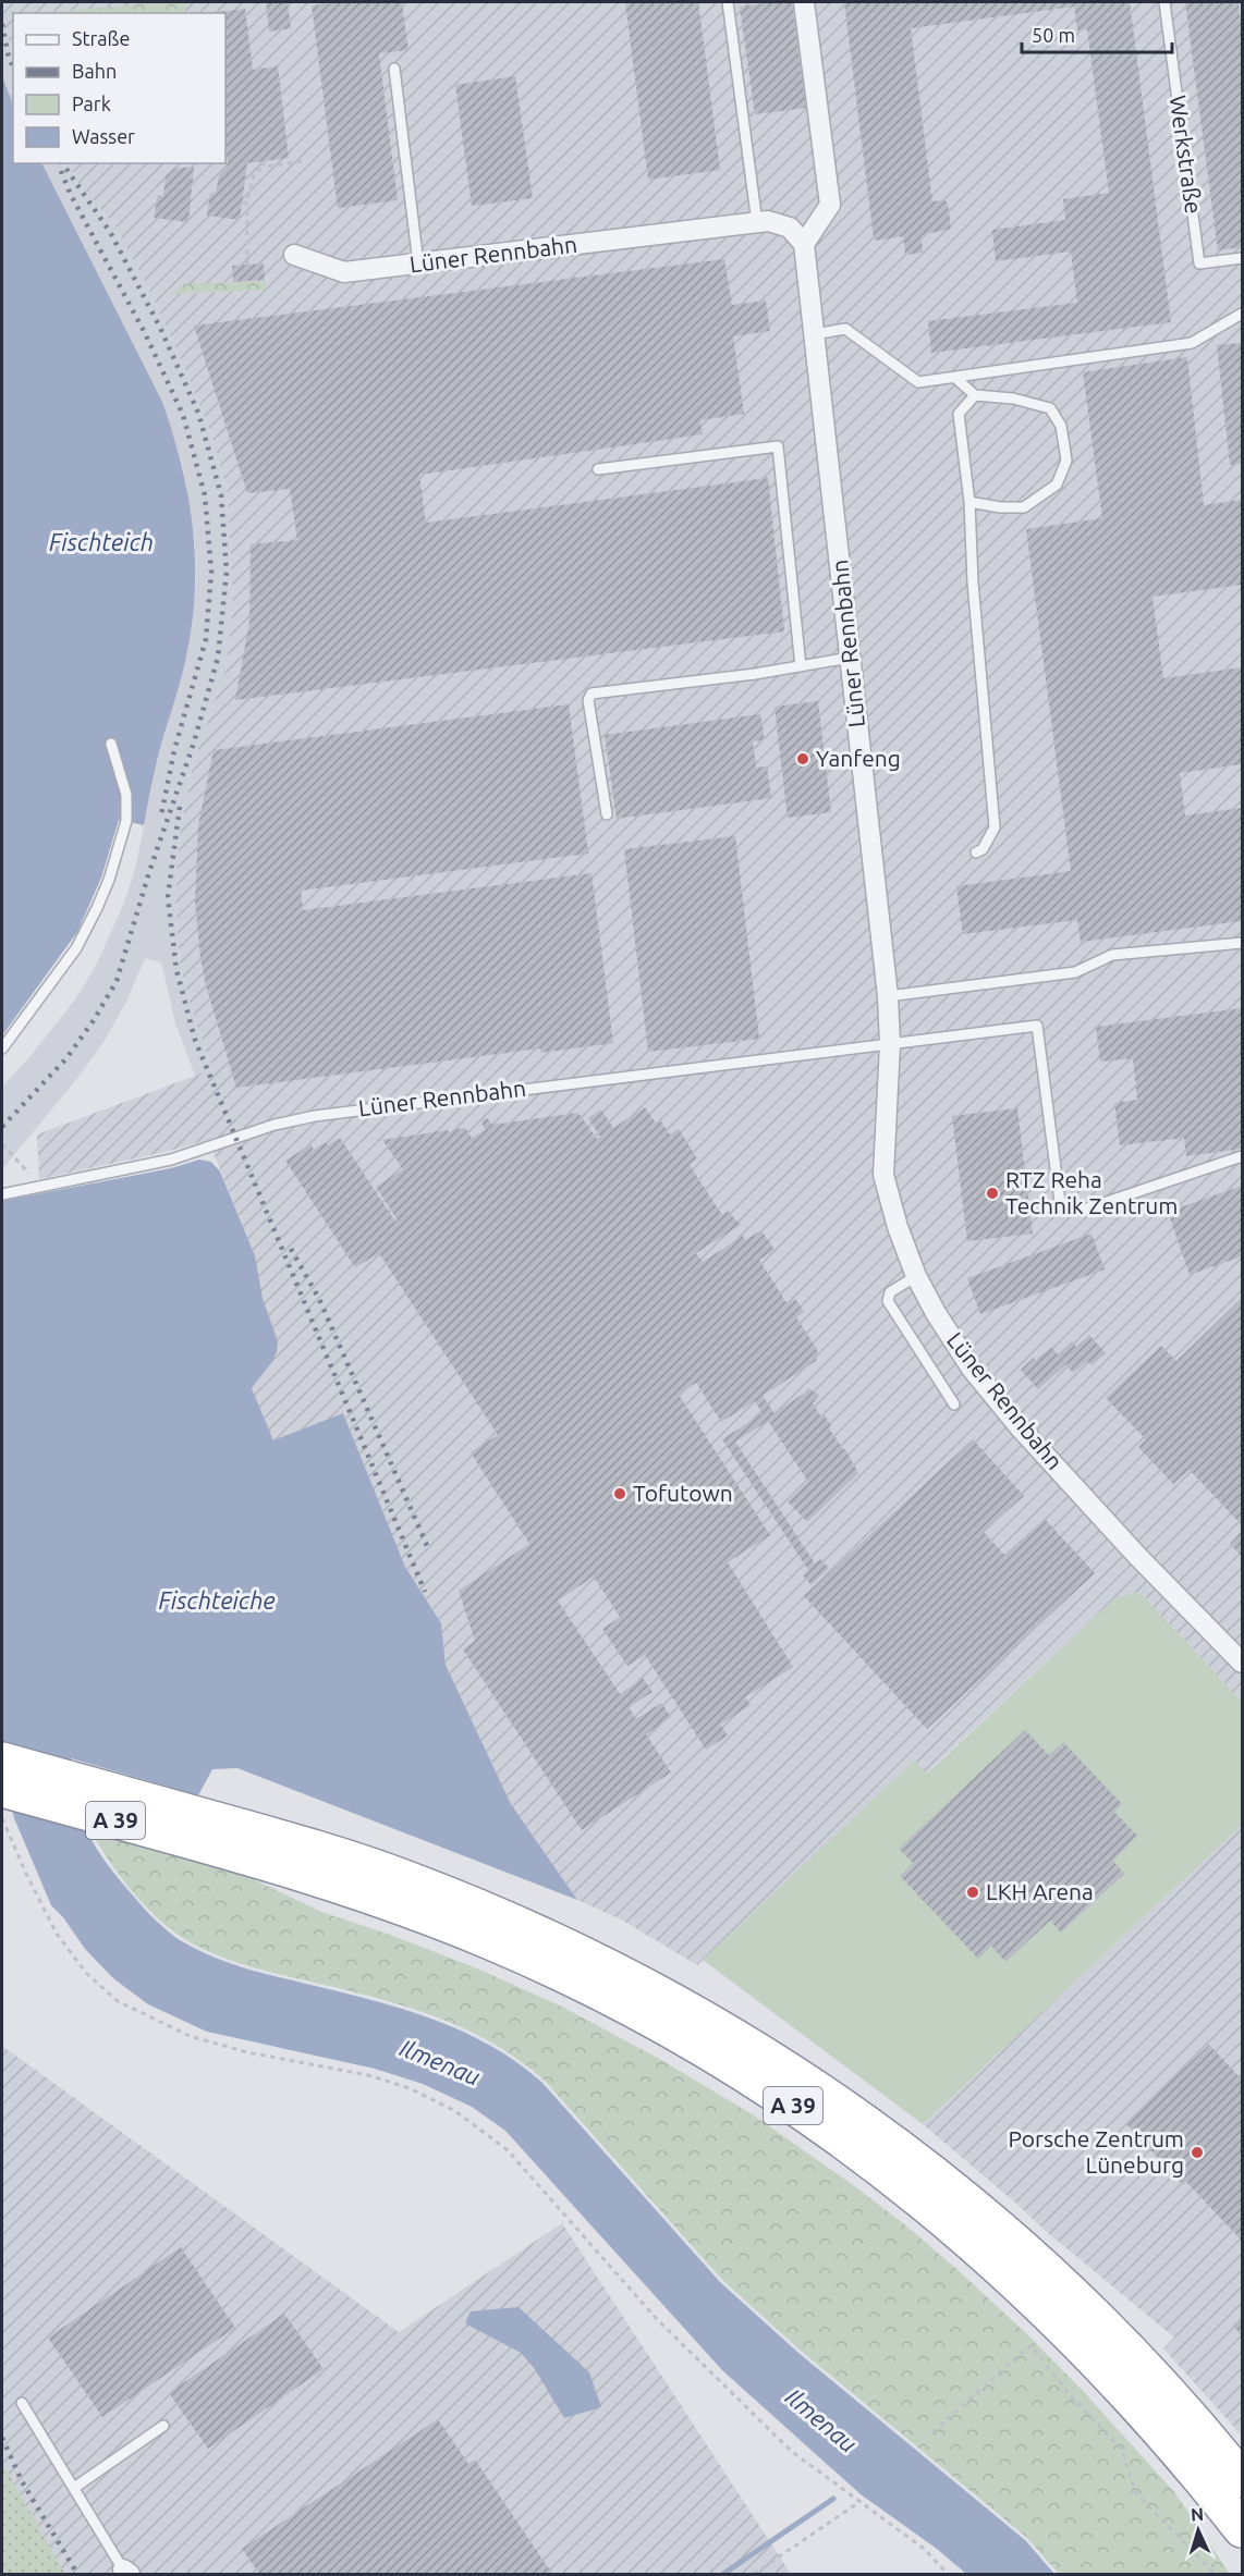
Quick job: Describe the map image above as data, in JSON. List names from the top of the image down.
{
  "streets": {
    "highway": ["A 39"],
    "street": ["Lüner Rennbahn"],
    "lane": ["Werkstraße"]
  },
  "water": ["Fischteich", "Fischteiche", "Ilmenau"],
  "places": [
    "Yanfeng",
    "RTZ Reha Technik Zentrum",
    "Tofutown",
    "LKH Arena",
    "Porsche Zentrum Lüneburg"
  ],
  "legend": [
    "Straße",
    "Bahn",
    "Park",
    "Wasser"
  ],
  "scale_bar": "50 m",
  "north": "top"
}
